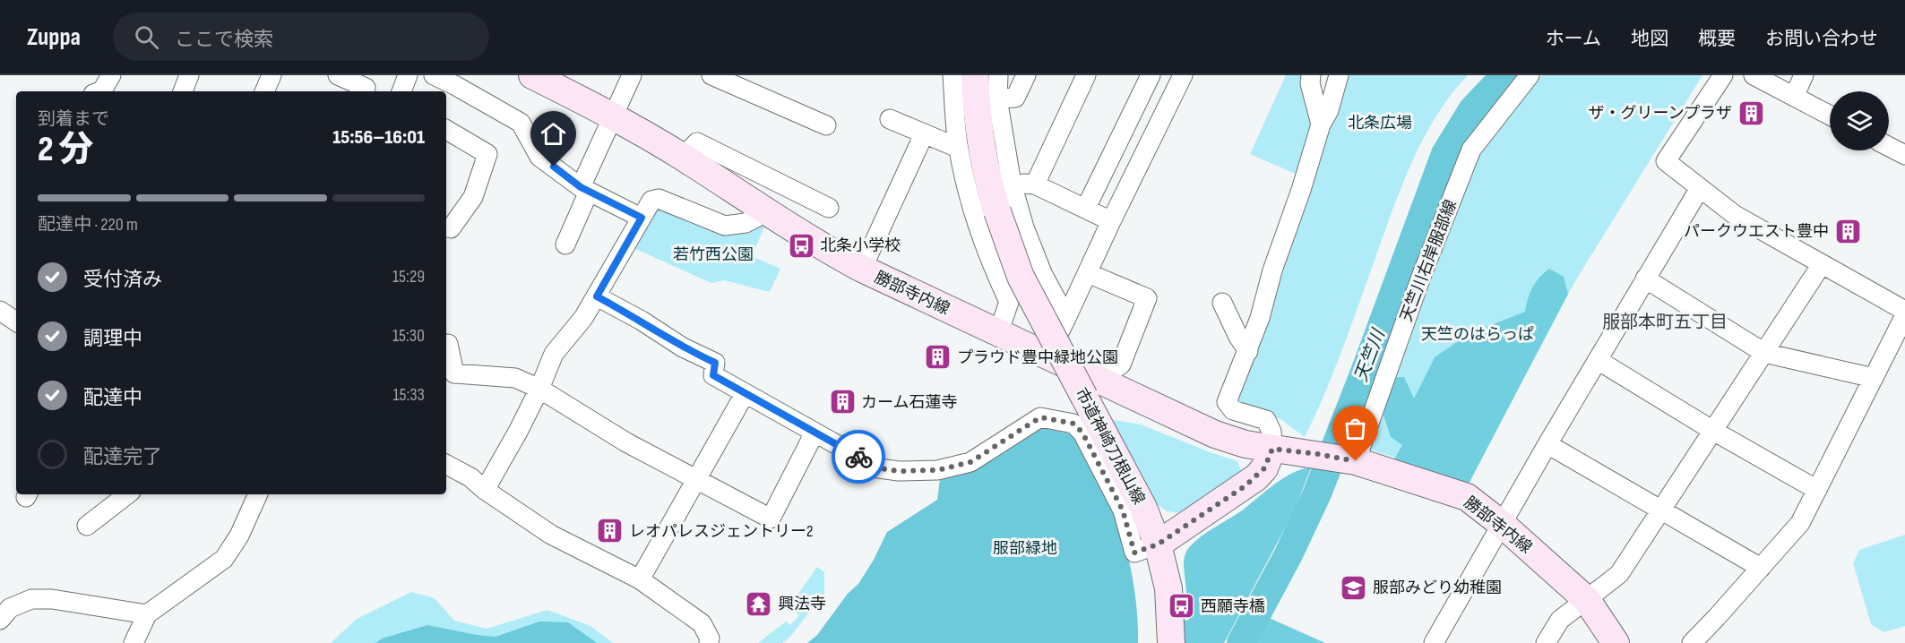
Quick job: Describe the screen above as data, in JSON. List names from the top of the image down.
{
  "streets": {
    "street": ["天竺川右岸服部線", "勝部寺内線", "市道神崎刀根山線"]
  },
  "crossings": [
    ["天竺川右岸服部線", "勝部寺内線"],
    ["勝部寺内線", "市道神崎刀根山線"]
  ],
  "districts": ["服部本町五丁目"],
  "water": ["天竺川"],
  "parks": [
    "北条広場",
    "若竹西公園",
    "天竺のはらっぱ",
    "服部緑地"
  ],
  "places": {
    "building": [
      "ザ・グリーンプラザ",
      "パークウエスト豊中",
      "プラウド豊中緑地公園",
      "カーム石蓮寺",
      "レオパレスジェントリー2"
    ],
    "bus stop": ["北条小学校", "西願寺橋"],
    "school or university": ["服部みどり幼稚園"],
    "temple": ["興法寺"]
  },
  "page": {
    "header": "Zuppa",
    "search": "ここで検索",
    "nav": [
      "ホーム",
      "地図",
      "概要",
      "お問い合わせ"
    ],
    "heading": ["2 分", "到着まで", "15:56–16:01"],
    "bar": "配達中 · 220 m",
    "list": [
      ["受付済み", "15:29"],
      ["調理中", "15:30"],
      ["配達中", "15:33"],
      "配達完了"
    ]
  }
}
